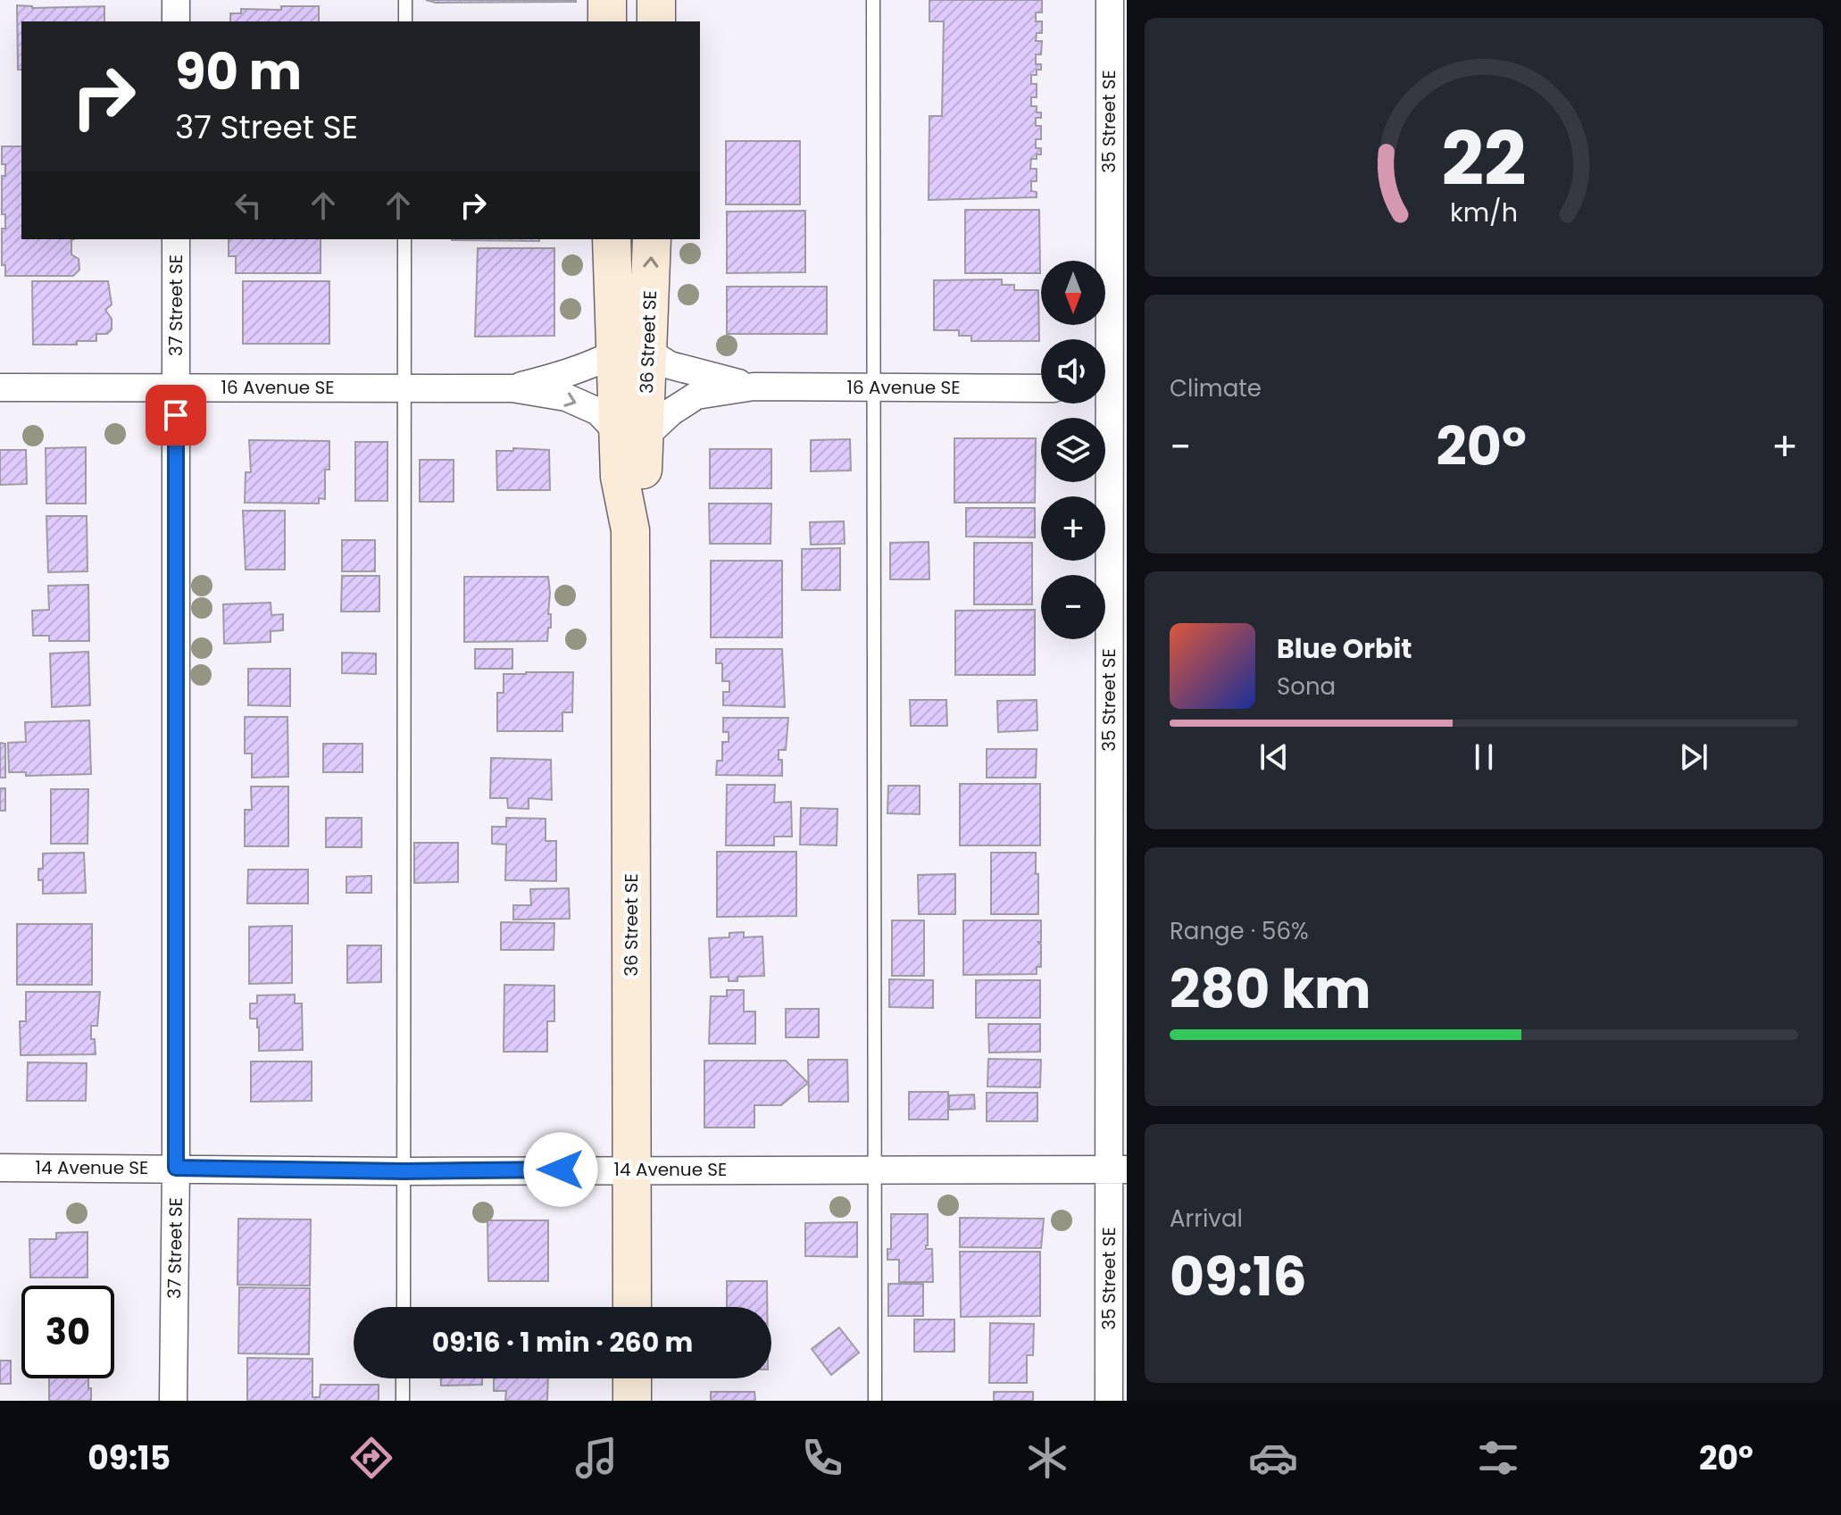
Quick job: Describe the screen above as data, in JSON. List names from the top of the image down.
{
  "streets": {
    "main road": ["36 Street SE"],
    "street": [
      "35 Street SE",
      "37 Street SE",
      "16 Avenue SE",
      "14 Avenue SE"
    ]
  },
  "crossings": [
    ["35 Street SE", "14 Avenue SE"],
    ["37 Street SE", "16 Avenue SE"],
    ["37 Street SE", "14 Avenue SE"],
    ["36 Street SE", "16 Avenue SE"],
    ["36 Street SE", "14 Avenue SE"]
  ],
  "north": "bottom",
  "page": {
    "turn": ["90 m", "37 Street SE"],
    "map_buttons": ["+", "−"],
    "tile": [
      "Climate",
      ["Range · 56%", "280 km"],
      ["Arrival", "09:16"]
    ],
    "heat": ["−", "20°", "+"],
    "song": ["Blue Orbit", "Sona"],
    "limit": "30",
    "trip": "09:16 · 1 min · 260 m",
    "tabs": ["09:15", "20°"],
    "gauge": ["22", "km/h"]
  }
}
